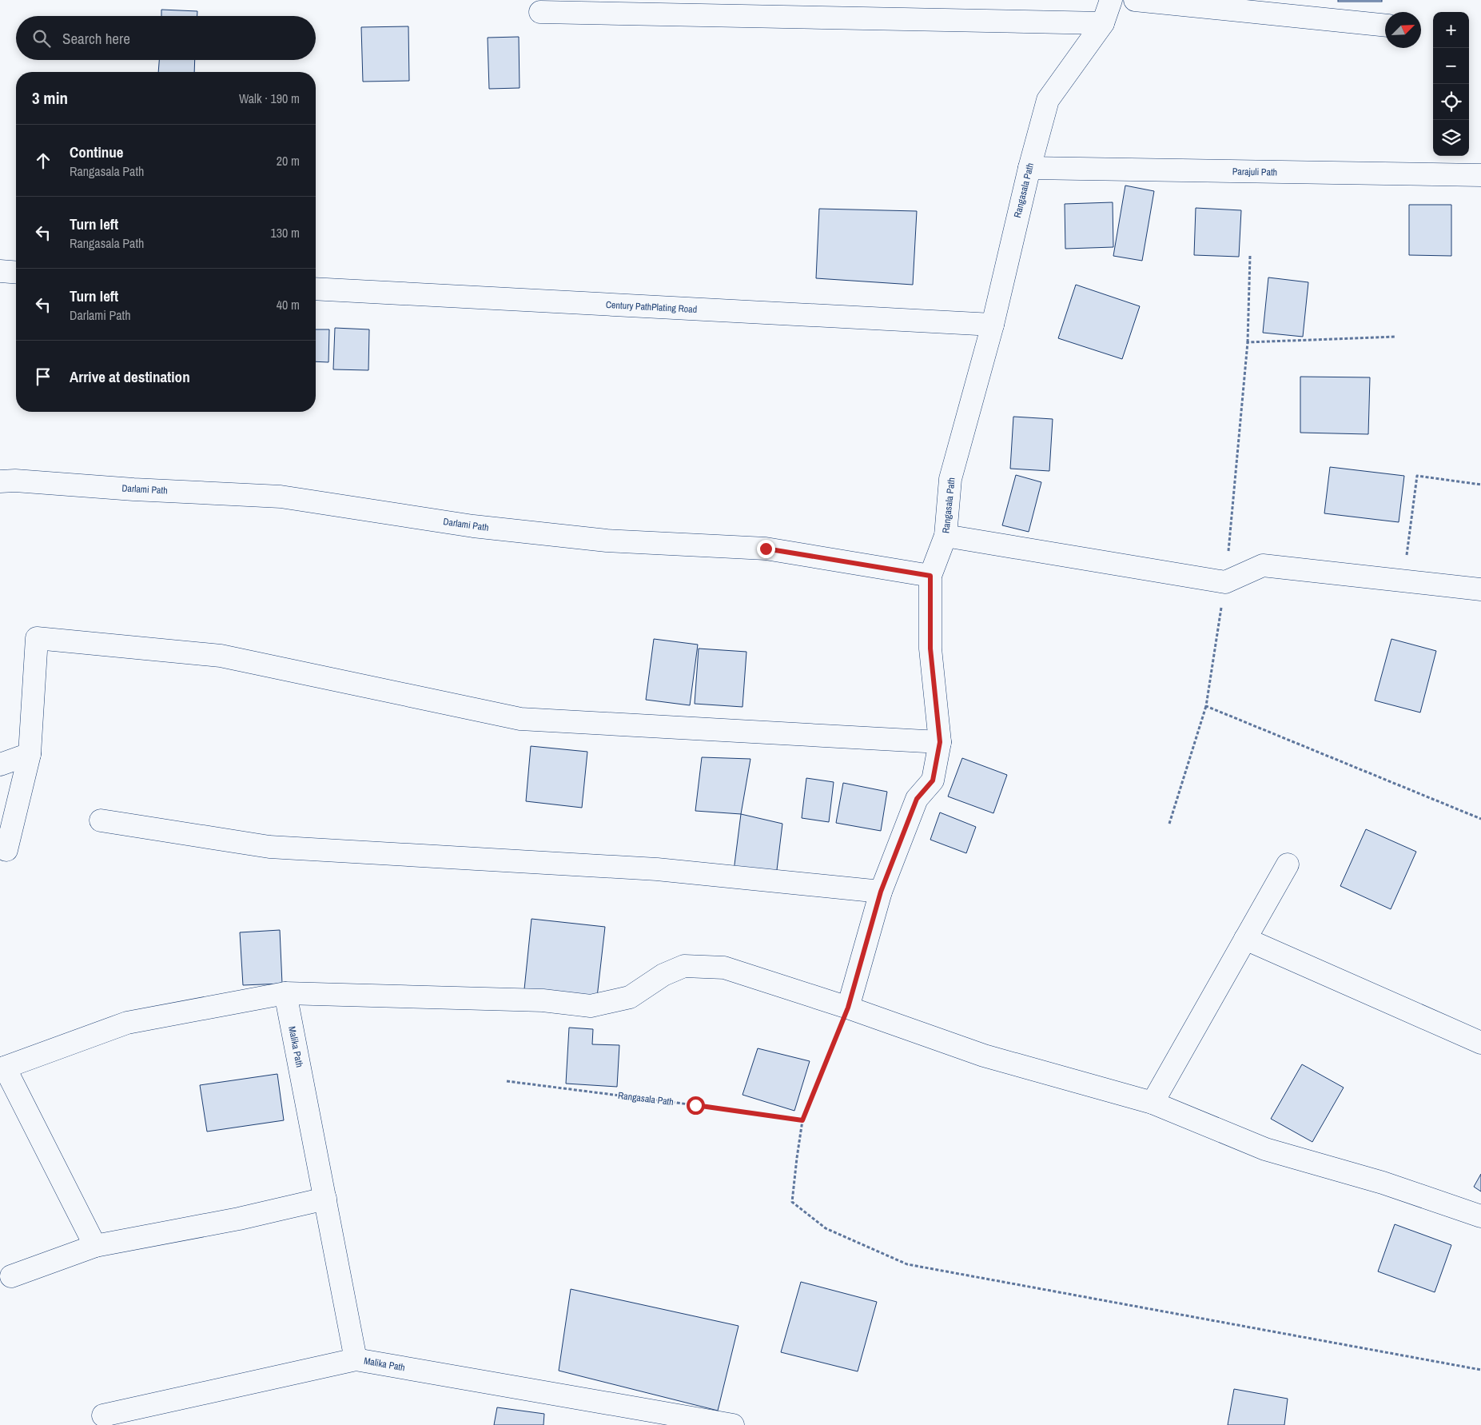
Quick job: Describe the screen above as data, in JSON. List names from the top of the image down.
{
  "streets": {
    "street": [
      "Parajuli Path",
      "Rangasala Path",
      "Century PathPlating Road",
      "Darlami Path",
      "Malika Path"
    ]
  },
  "crossings": [
    ["Parajuli Path", "Rangasala Path"],
    ["Rangasala Path", "Century PathPlating Road"],
    ["Rangasala Path", "Darlami Path"]
  ],
  "north": "top right",
  "page": {
    "map_buttons": ["+", "−"],
    "search": "Search here",
    "heading": ["3 min", "Walk · 190 m"],
    "list": [
      ["Continue", "Rangasala Path", "20 m"],
      ["Turn left", "Rangasala Path", "130 m"],
      ["Turn left", "Darlami Path", "40 m"],
      "Arrive at destination"
    ]
  }
}
